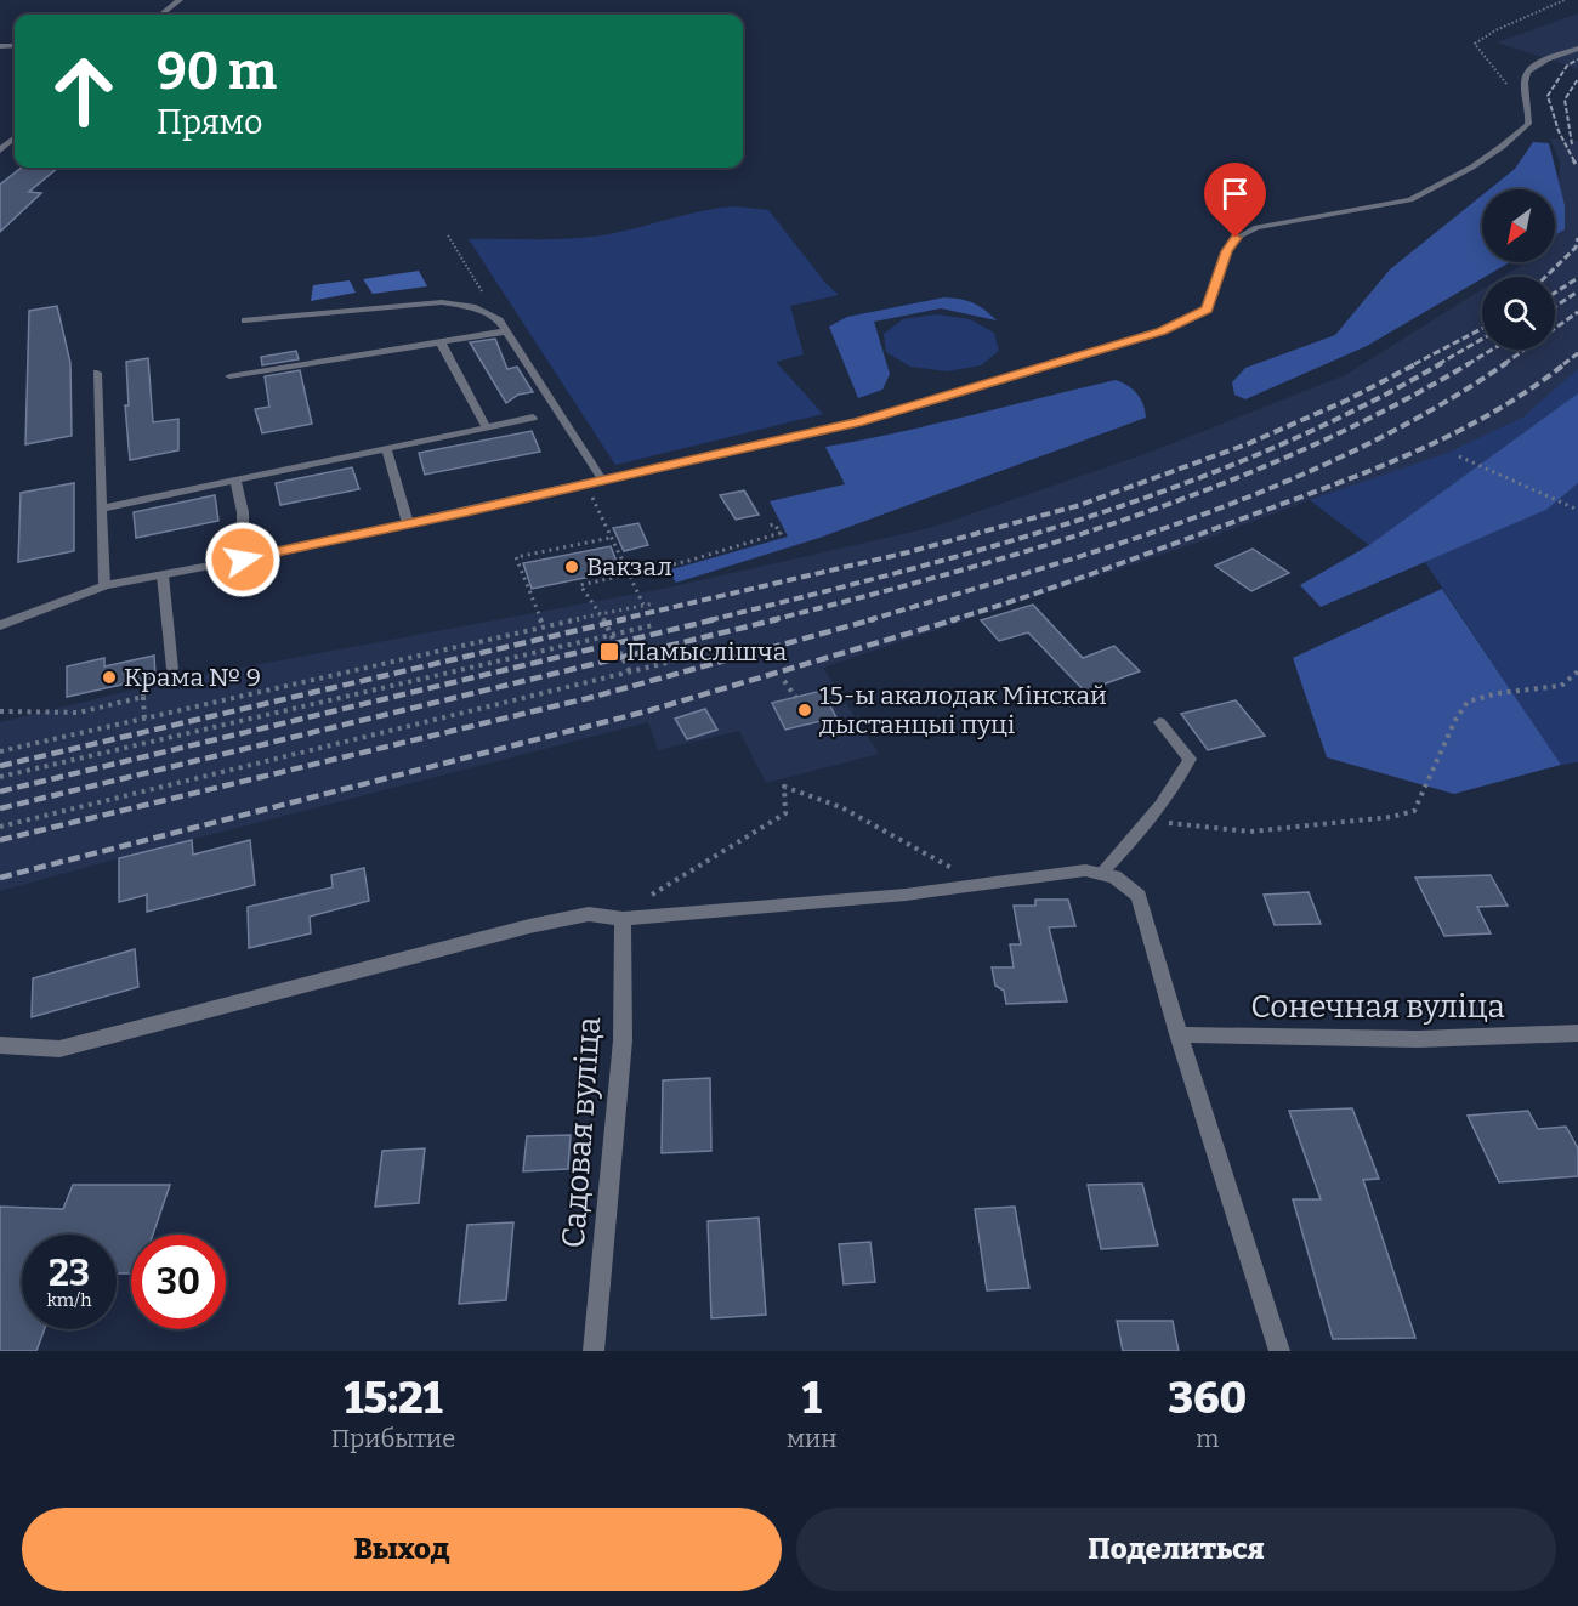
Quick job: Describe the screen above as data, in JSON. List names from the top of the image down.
{
  "streets": {
    "street": ["Сонечная вуліца", "Садовая вуліца"]
  },
  "places": {
    "other": ["Вакзал", "Крама № 9", "15-ы акалодак Мінскай дыстанцыі пуці"],
    "transit": ["Памыслішча"]
  },
  "north": "bottom left",
  "page": {
    "turn": ["90 m", "Прямо"],
    "speed": "23 km/h",
    "limit": "30",
    "eta": [
      "15:21",
      "Прибытие",
      "1",
      "мин",
      "360",
      "m"
    ],
    "buttons": ["Выход", "Поделиться"]
  }
}
